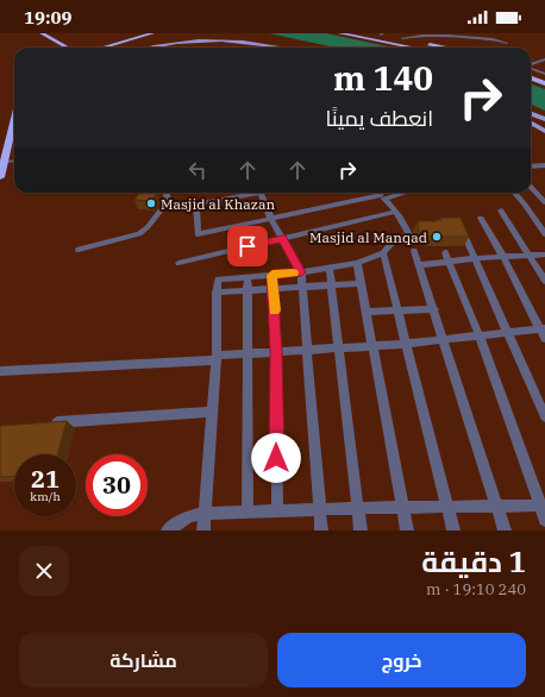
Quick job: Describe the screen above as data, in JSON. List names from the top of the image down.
{
  "places": ["Masjid al Khazan", "Masjid al Manqad"],
  "page": {
    "status": "19:09",
    "turn": ["140 m", "انعطف يمينًا"],
    "speed": "21 km/h",
    "limit": "30",
    "heading": ["1 دقيقة", "240 m · 19:10"],
    "buttons": ["خروج", "مشاركة"]
  }
}
